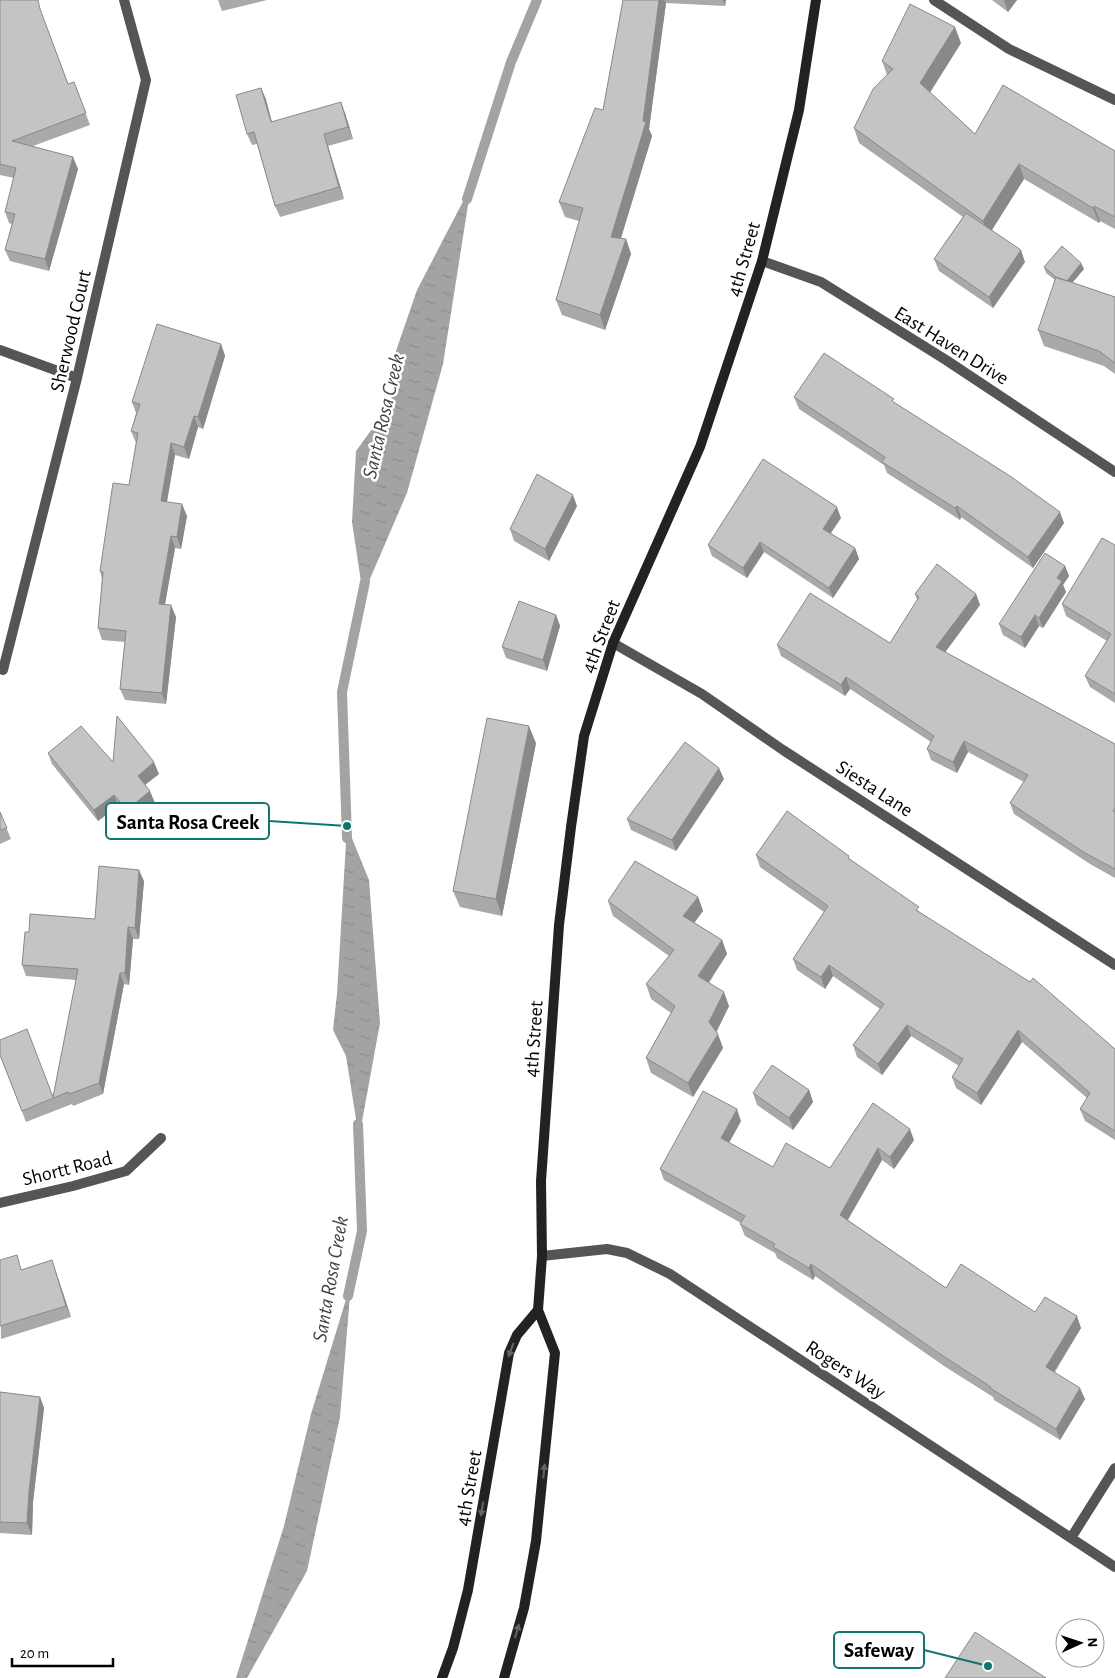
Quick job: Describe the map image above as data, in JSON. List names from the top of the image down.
{
  "streets": {
    "main road": ["4th Street"],
    "street": [
      "Sherwood Court",
      "East Haven Drive",
      "Siesta Lane",
      "Shortt Road",
      "Rogers Way"
    ]
  },
  "crossings": [
    ["4th Street", "East Haven Drive"],
    ["4th Street", "Siesta Lane"],
    ["4th Street", "Rogers Way"]
  ],
  "water": ["Santa Rosa Creek"],
  "places": ["Santa Rosa Creek", "Safeway"],
  "scale_bar": "20 m",
  "north": "right"
}
